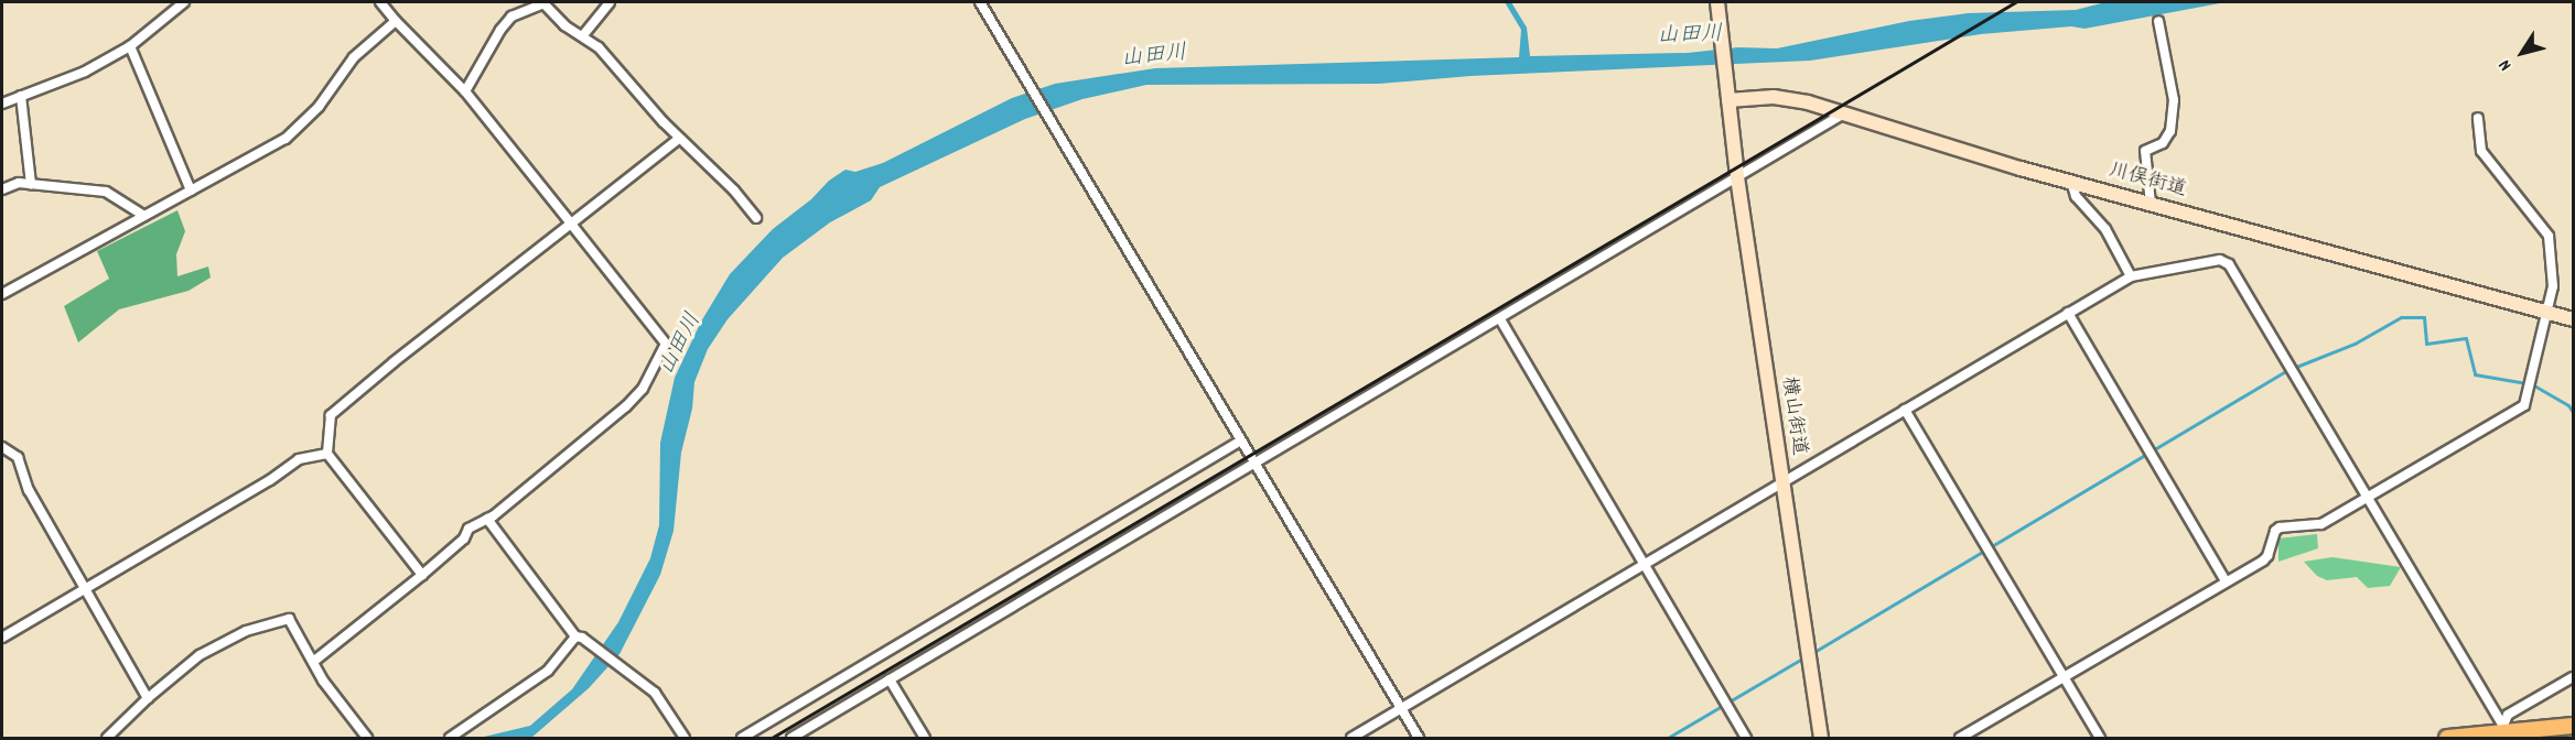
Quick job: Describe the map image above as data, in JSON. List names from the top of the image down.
{
  "streets": {
    "main road": ["川俣街道", "横山街道"]
  },
  "crossings": [
    ["川俣街道", "横山街道"]
  ],
  "water": ["山田川"],
  "north": "bottom left"
}
